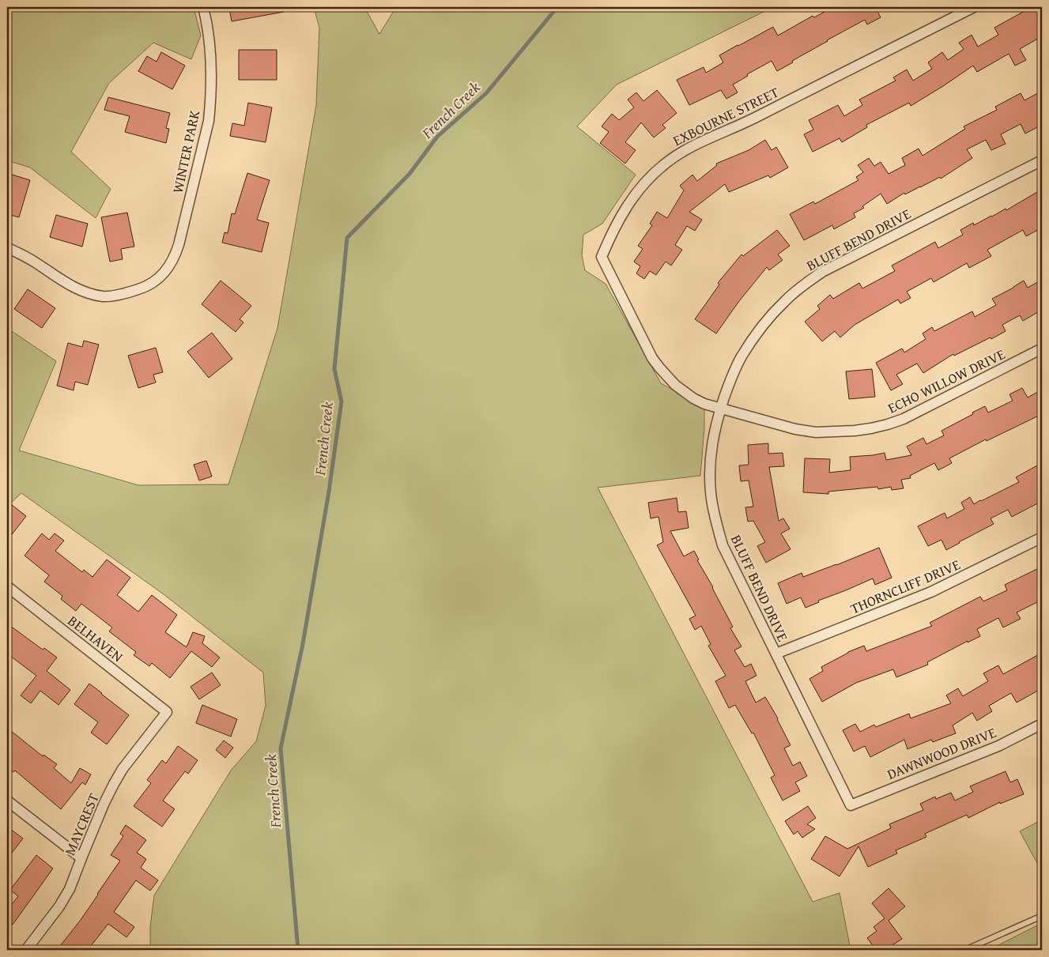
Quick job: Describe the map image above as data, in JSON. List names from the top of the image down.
{
  "streets": {
    "street": [
      "EXBOURNE STREET",
      "WINTER PARK",
      "BLUFF BEND DRIVE",
      "ECHO WILLOW DRIVE",
      "THORNCLIFF DRIVE",
      "BELHAVEN",
      "DAWNWOOD DRIVE",
      "MAYCREST"
    ]
  },
  "crossings": [
    ["EXBOURNE STREET", "BLUFF BEND DRIVE"],
    ["EXBOURNE STREET", "ECHO WILLOW DRIVE"],
    ["BLUFF BEND DRIVE", "ECHO WILLOW DRIVE"],
    ["BLUFF BEND DRIVE", "THORNCLIFF DRIVE"],
    ["BLUFF BEND DRIVE", "DAWNWOOD DRIVE"],
    ["BELHAVEN", "MAYCREST"]
  ],
  "water": ["French Creek"]
}
